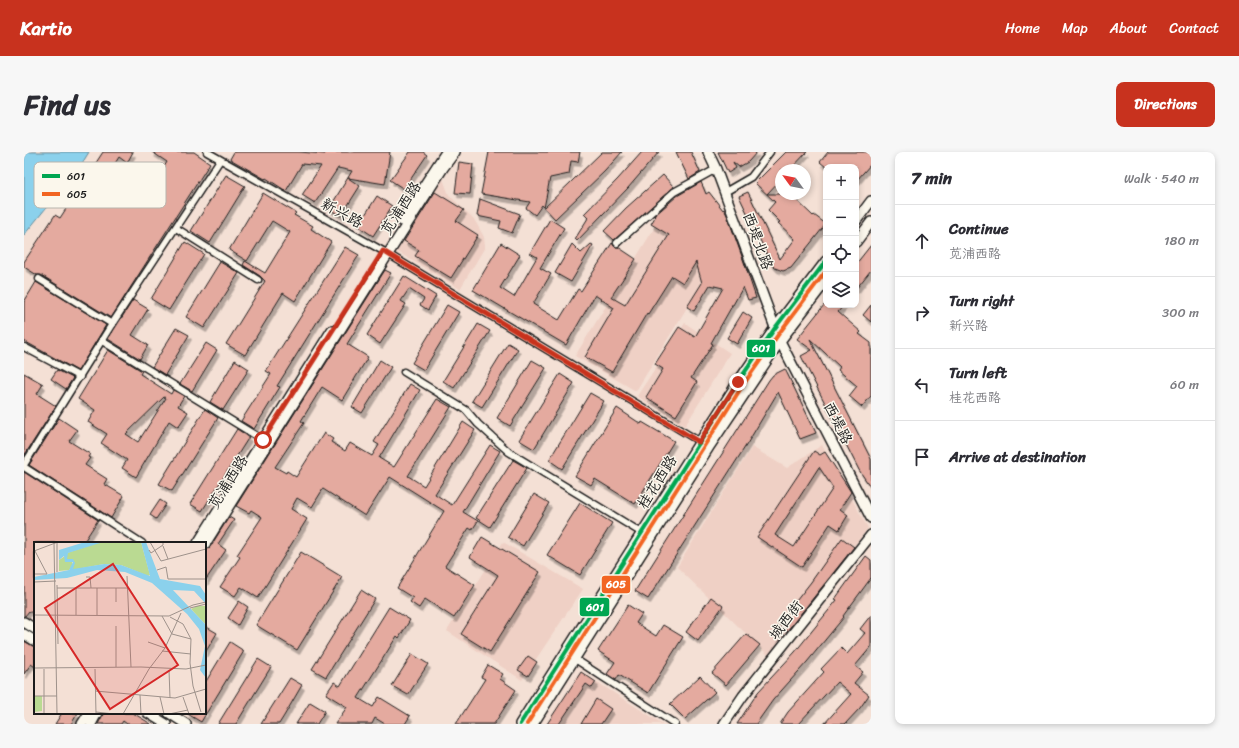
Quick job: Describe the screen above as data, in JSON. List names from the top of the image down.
{
  "streets": {
    "street": [
      "苋浦西路",
      "新兴路",
      "西堤北路",
      "西堤路",
      "桂花西路",
      "城西街"
    ]
  },
  "crossings": [
    ["苋浦西路", "新兴路"],
    ["新兴路", "桂花西路"],
    ["西堤北路", "西堤路"],
    ["西堤北路", "桂花西路"],
    ["西堤路", "桂花西路"]
  ],
  "lines": ["transit line 601", "transit line 605"],
  "legend": ["601", "605"],
  "north": "top left",
  "page": {
    "header": "Kartio",
    "nav": [
      "Home",
      "Map",
      "About",
      "Contact"
    ],
    "title": "Find us",
    "buttons": "Directions",
    "heading": ["7 min", "Walk · 540 m"],
    "map_buttons": ["+", "−"],
    "list": [
      ["Continue", "苋浦西路", "180 m"],
      ["Turn right", "新兴路", "300 m"],
      ["Turn left", "桂花西路", "60 m"],
      "Arrive at destination"
    ]
  }
}
